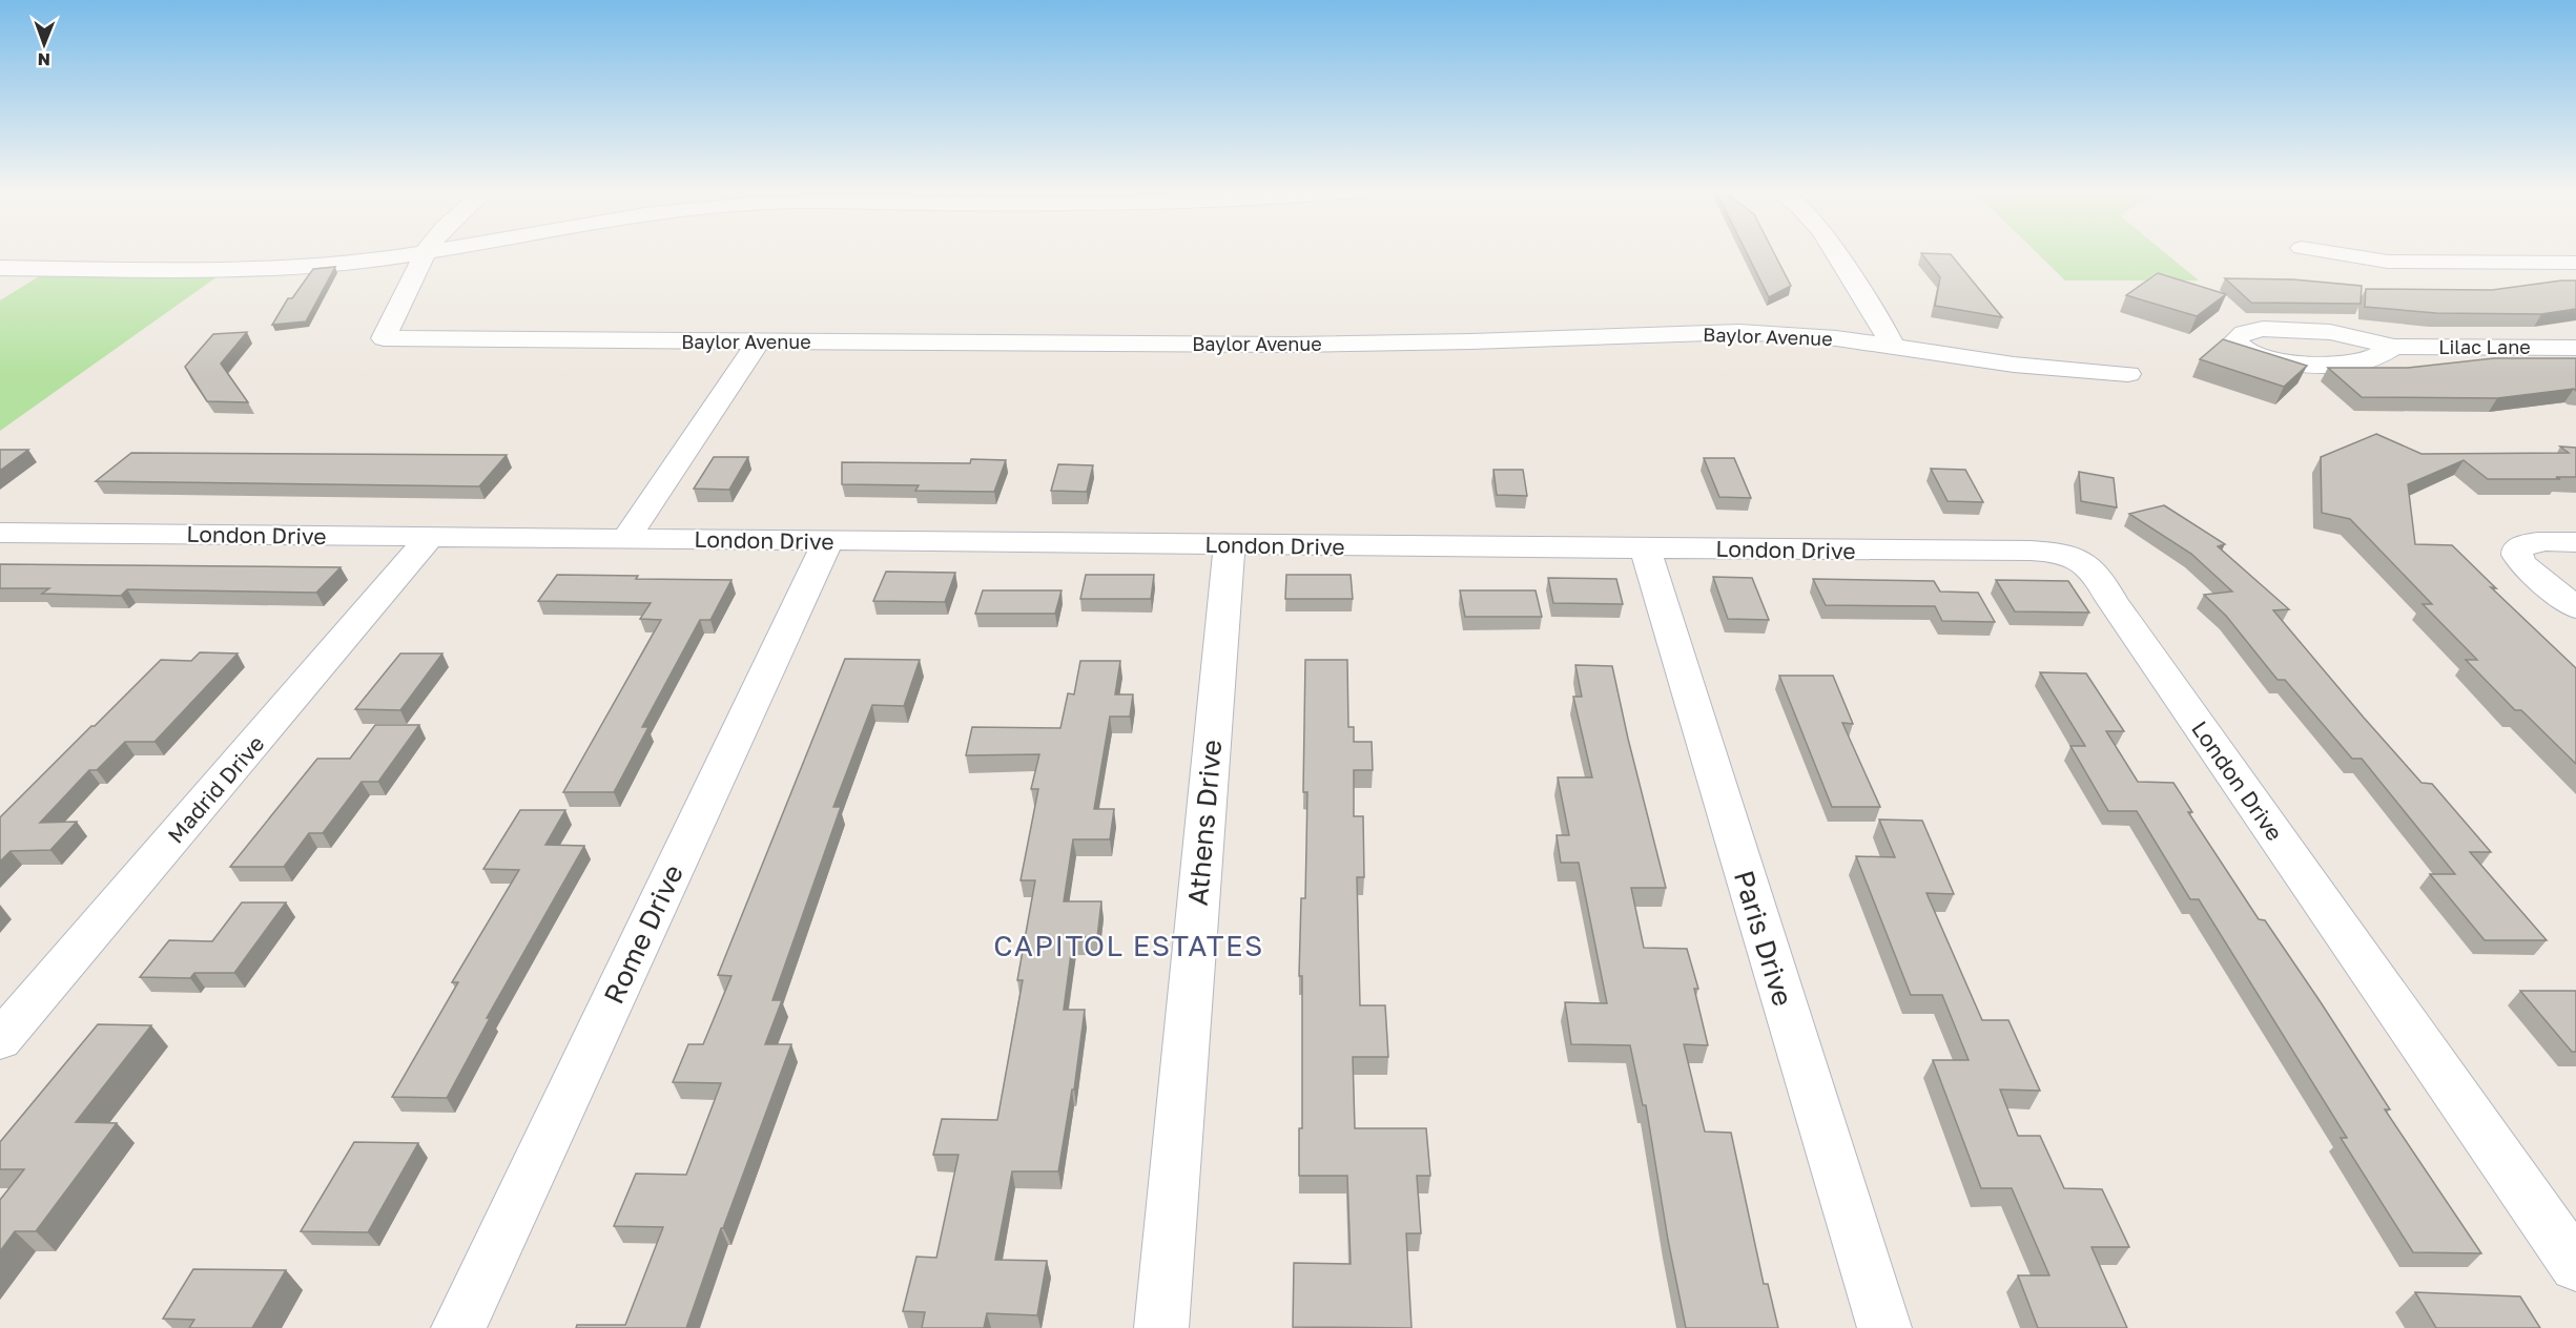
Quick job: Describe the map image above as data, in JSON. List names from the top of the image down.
{
  "streets": {
    "street": [
      "Baylor Avenue",
      "Lilac Lane",
      "London Drive",
      "Madrid Drive",
      "Athens Drive",
      "Rome Drive",
      "Paris Drive"
    ]
  },
  "crossings": [
    ["London Drive", "Madrid Drive"],
    ["London Drive", "Athens Drive"],
    ["London Drive", "Rome Drive"],
    ["London Drive", "Paris Drive"]
  ],
  "districts": ["CAPITOL ESTATES"],
  "north": "bottom"
}
